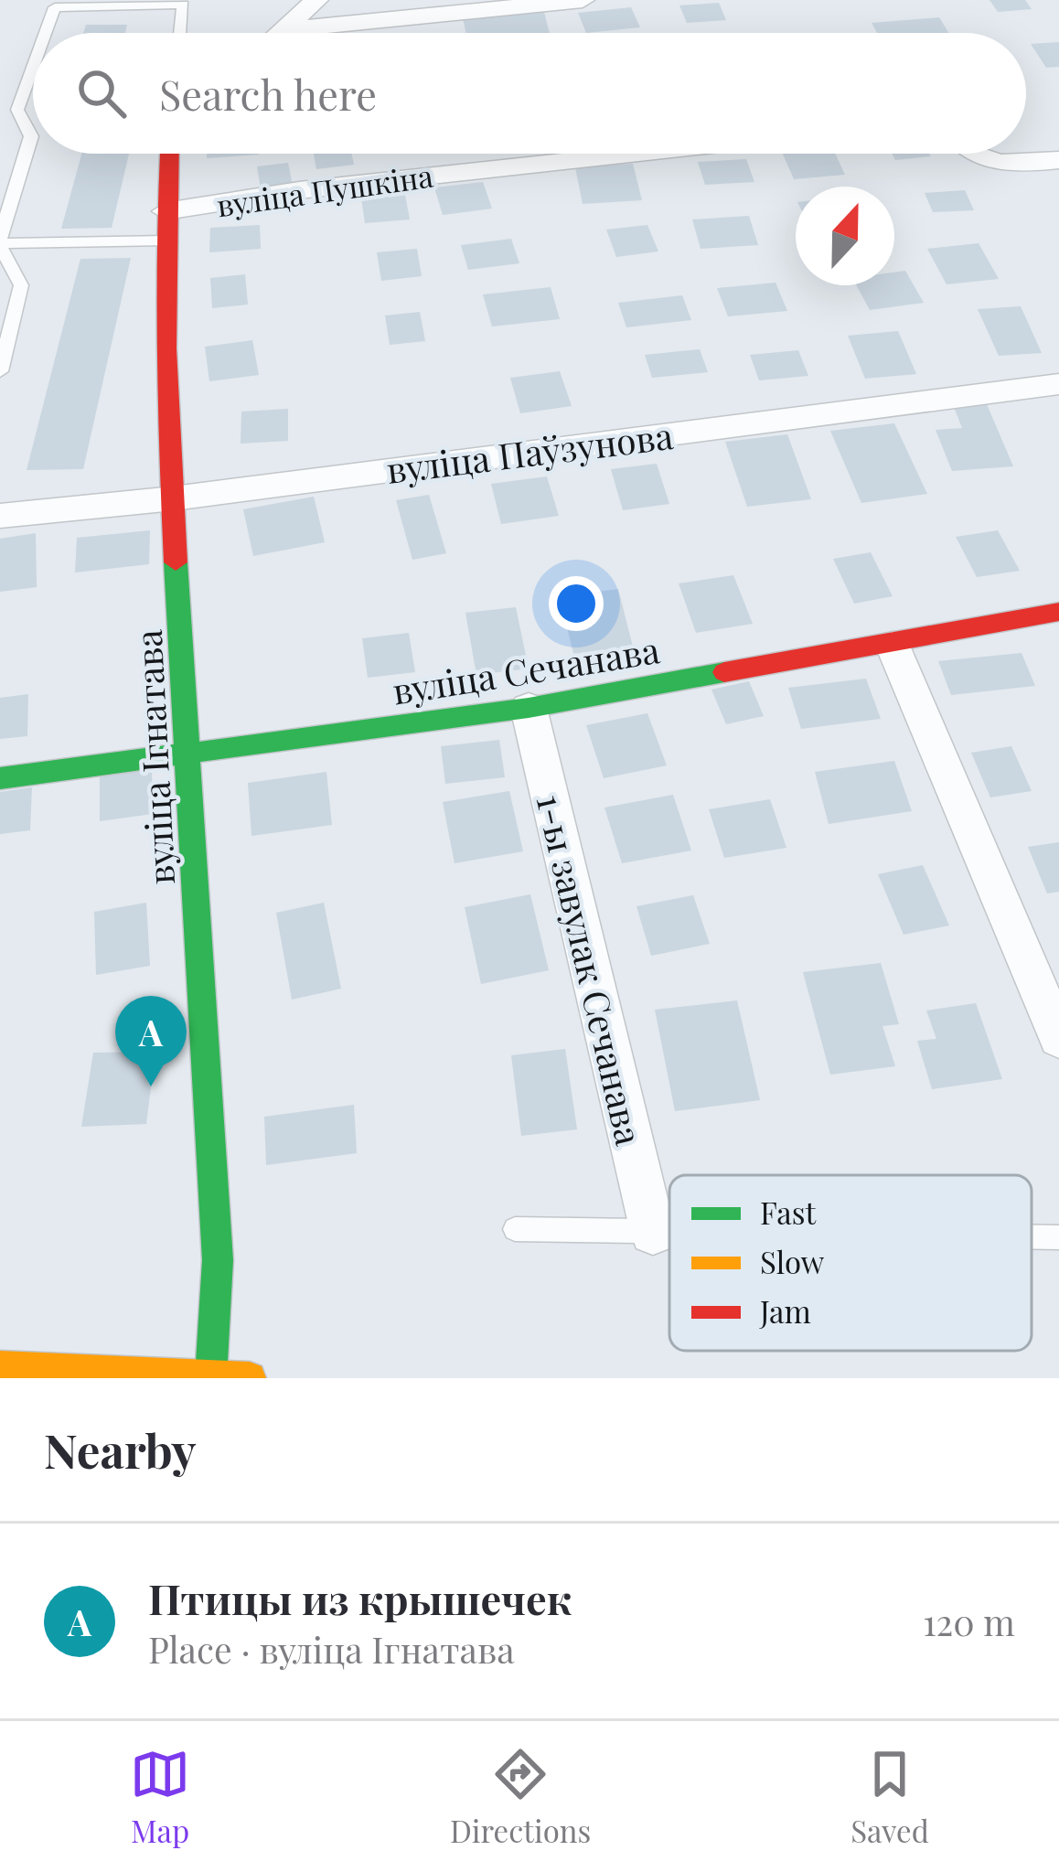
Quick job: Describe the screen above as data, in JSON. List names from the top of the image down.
{
  "streets": {
    "street": [
      "вуліца Пушкіна",
      "вуліца Паўзунова",
      "вуліца Сечанава",
      "вуліца Ігнатава",
      "1-ы завулак Сечанава"
    ]
  },
  "crossings": [
    ["вуліца Пушкіна", "вуліца Ігнатава"],
    ["вуліца Паўзунова", "вуліца Ігнатава"],
    ["вуліца Сечанава", "вуліца Ігнатава"],
    ["вуліца Сечанава", "1-ы завулак Сечанава"]
  ],
  "legend": ["Fast", "Slow", "Jam"],
  "north": "top",
  "page": {
    "search": "Search here",
    "pins": "A",
    "heading": "Nearby",
    "list": [
      {
        "mark": "A",
        "name": "Птицы из крышечек",
        "note": "Place · вуліца Ігнатава",
        "value": "120 m"
      }
    ],
    "nav": ["Map", "Directions", "Saved"]
  }
}
